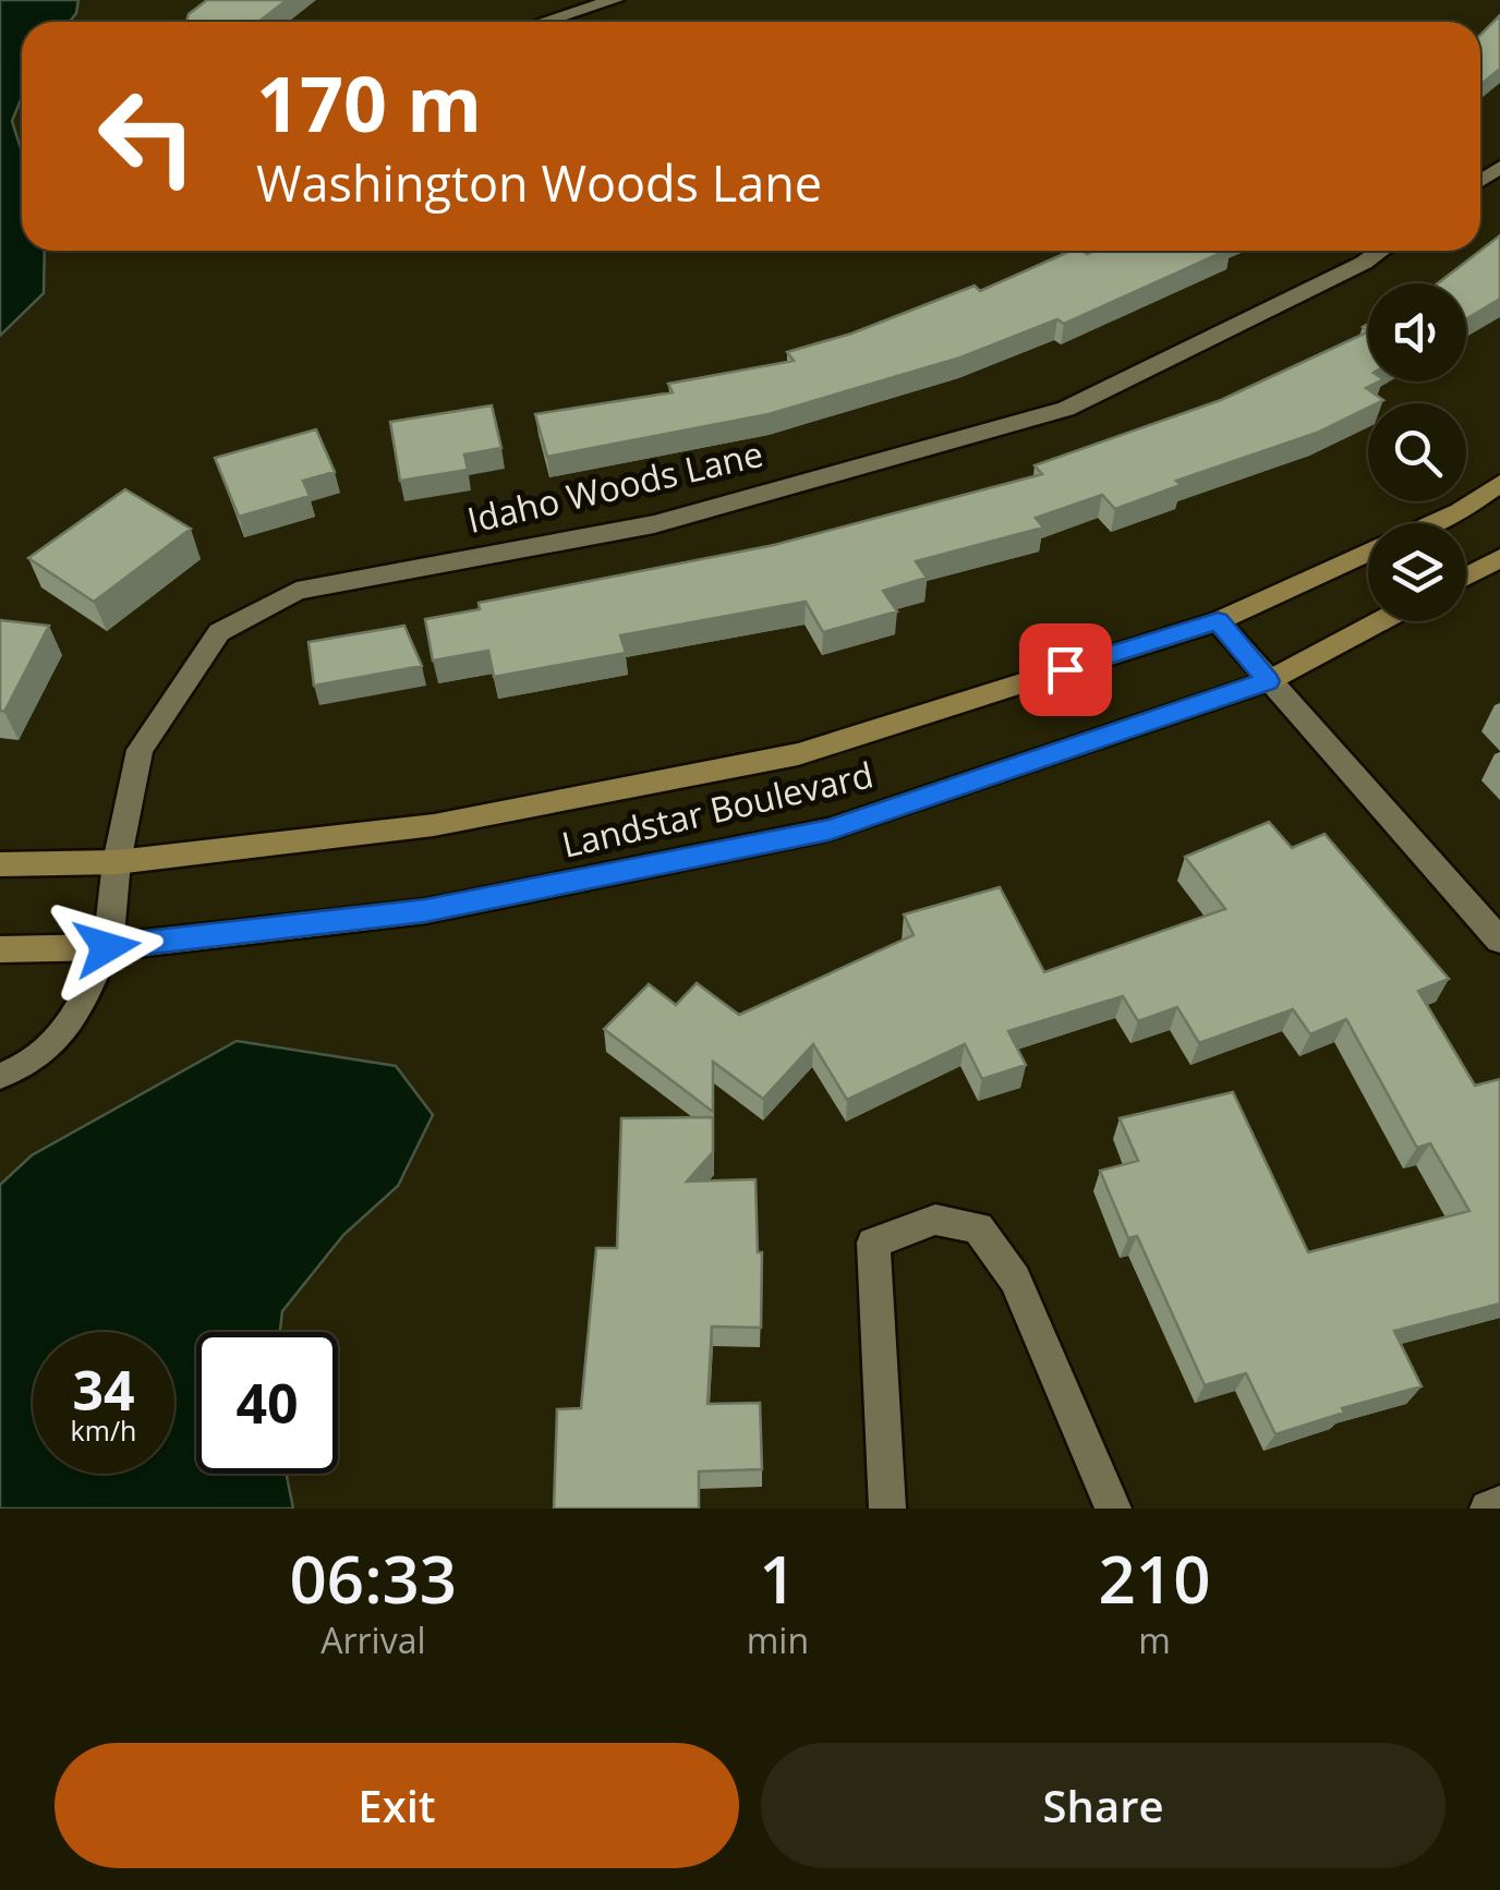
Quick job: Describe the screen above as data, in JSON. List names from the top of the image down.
{
  "streets": {
    "street": ["Idaho Woods Lane", "Landstar Boulevard"]
  },
  "crossings": [
    ["Idaho Woods Lane", "Landstar Boulevard"]
  ],
  "page": {
    "turn": ["170 m", "Washington Woods Lane"],
    "speed": "34 km/h",
    "limit": "40",
    "eta": [
      "06:33",
      "Arrival",
      "1",
      "min",
      "210",
      "m"
    ],
    "buttons": ["Exit", "Share"]
  }
}
